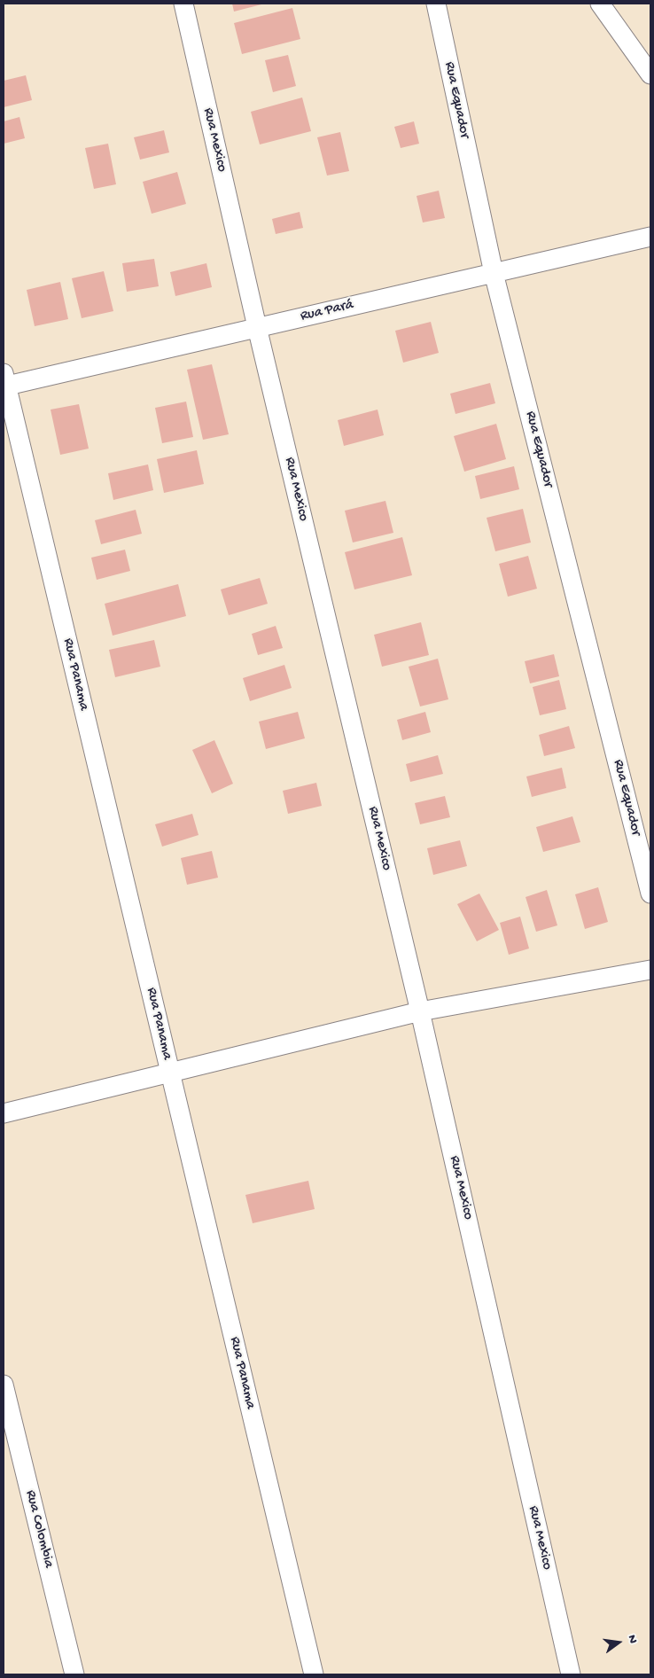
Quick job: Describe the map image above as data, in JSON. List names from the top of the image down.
{
  "streets": {
    "street": [
      "Rua Equador",
      "Rua Mexico",
      "Rua Pará",
      "Rua Panama",
      "Rua Colombia"
    ]
  },
  "crossings": [
    ["Rua Equador", "Rua Pará"],
    ["Rua Mexico", "Rua Pará"],
    ["Rua Pará", "Rua Panama"]
  ],
  "north": "right"
}
